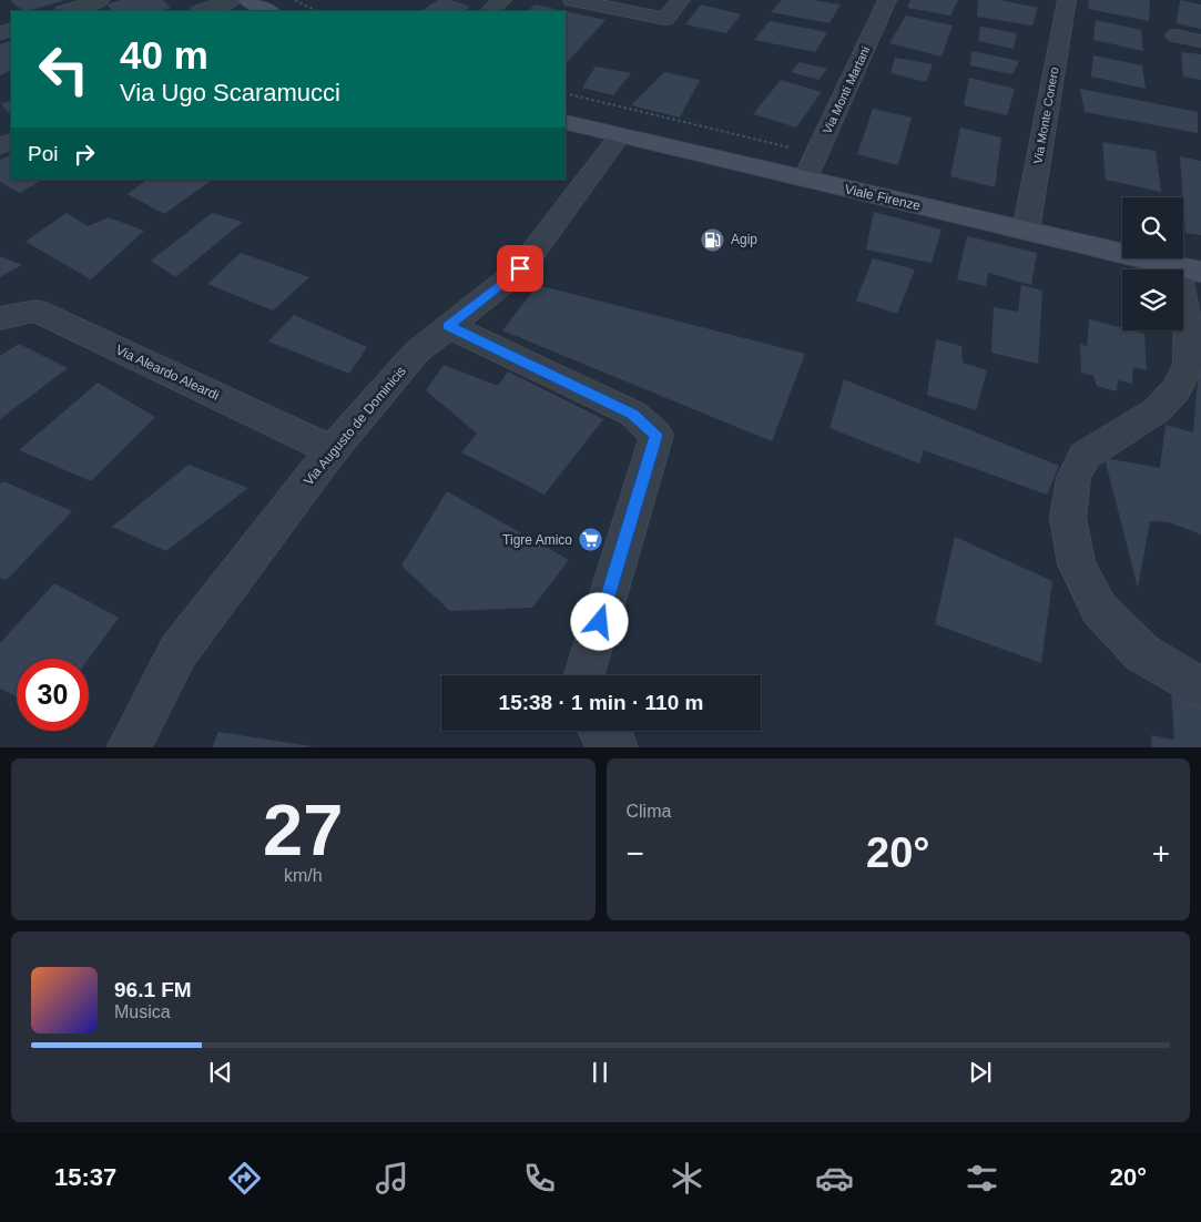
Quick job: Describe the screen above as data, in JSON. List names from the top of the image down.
{
  "streets": {
    "main road": ["Viale Firenze"],
    "street": [
      "Via Monti Martani",
      "Via Monte Conero",
      "Via Aleardo Aleardi",
      "Via Augusto de Dominicis"
    ]
  },
  "crossings": [
    ["Via Monti Martani", "Viale Firenze"],
    ["Via Monte Conero", "Viale Firenze"],
    ["Viale Firenze", "Via Augusto de Dominicis"],
    ["Via Aleardo Aleardi", "Via Augusto de Dominicis"]
  ],
  "places": {
    "fuel station": ["Agip"],
    "supermarket": ["Tigre Amico"]
  },
  "page": {
    "turn": ["40 m", "Via Ugo Scaramucci"],
    "then": "Poi",
    "limit": "30",
    "trip": "15:38 · 1 min · 110 m",
    "tile": [
      ["27", "km/h"],
      "Clima"
    ],
    "heat": ["−", "20°", "+"],
    "song": ["96.1 FM", "Musica"],
    "tabs": ["15:37", "20°"]
  }
}
